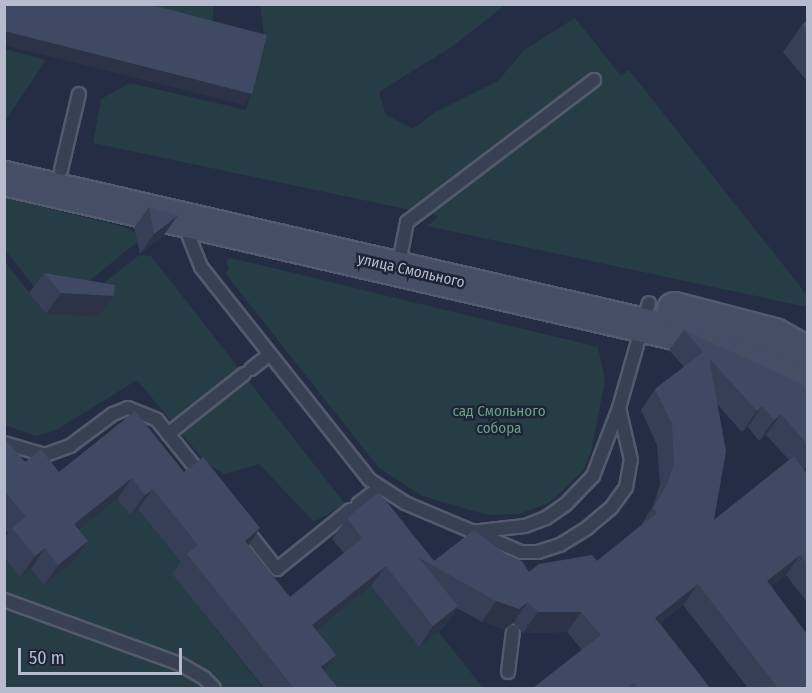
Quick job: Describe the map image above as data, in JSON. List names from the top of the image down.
{
  "streets": {
    "street": ["улица Смольного"]
  },
  "parks": ["сад Смольного собора"],
  "scale_bar": "50 m"
}
